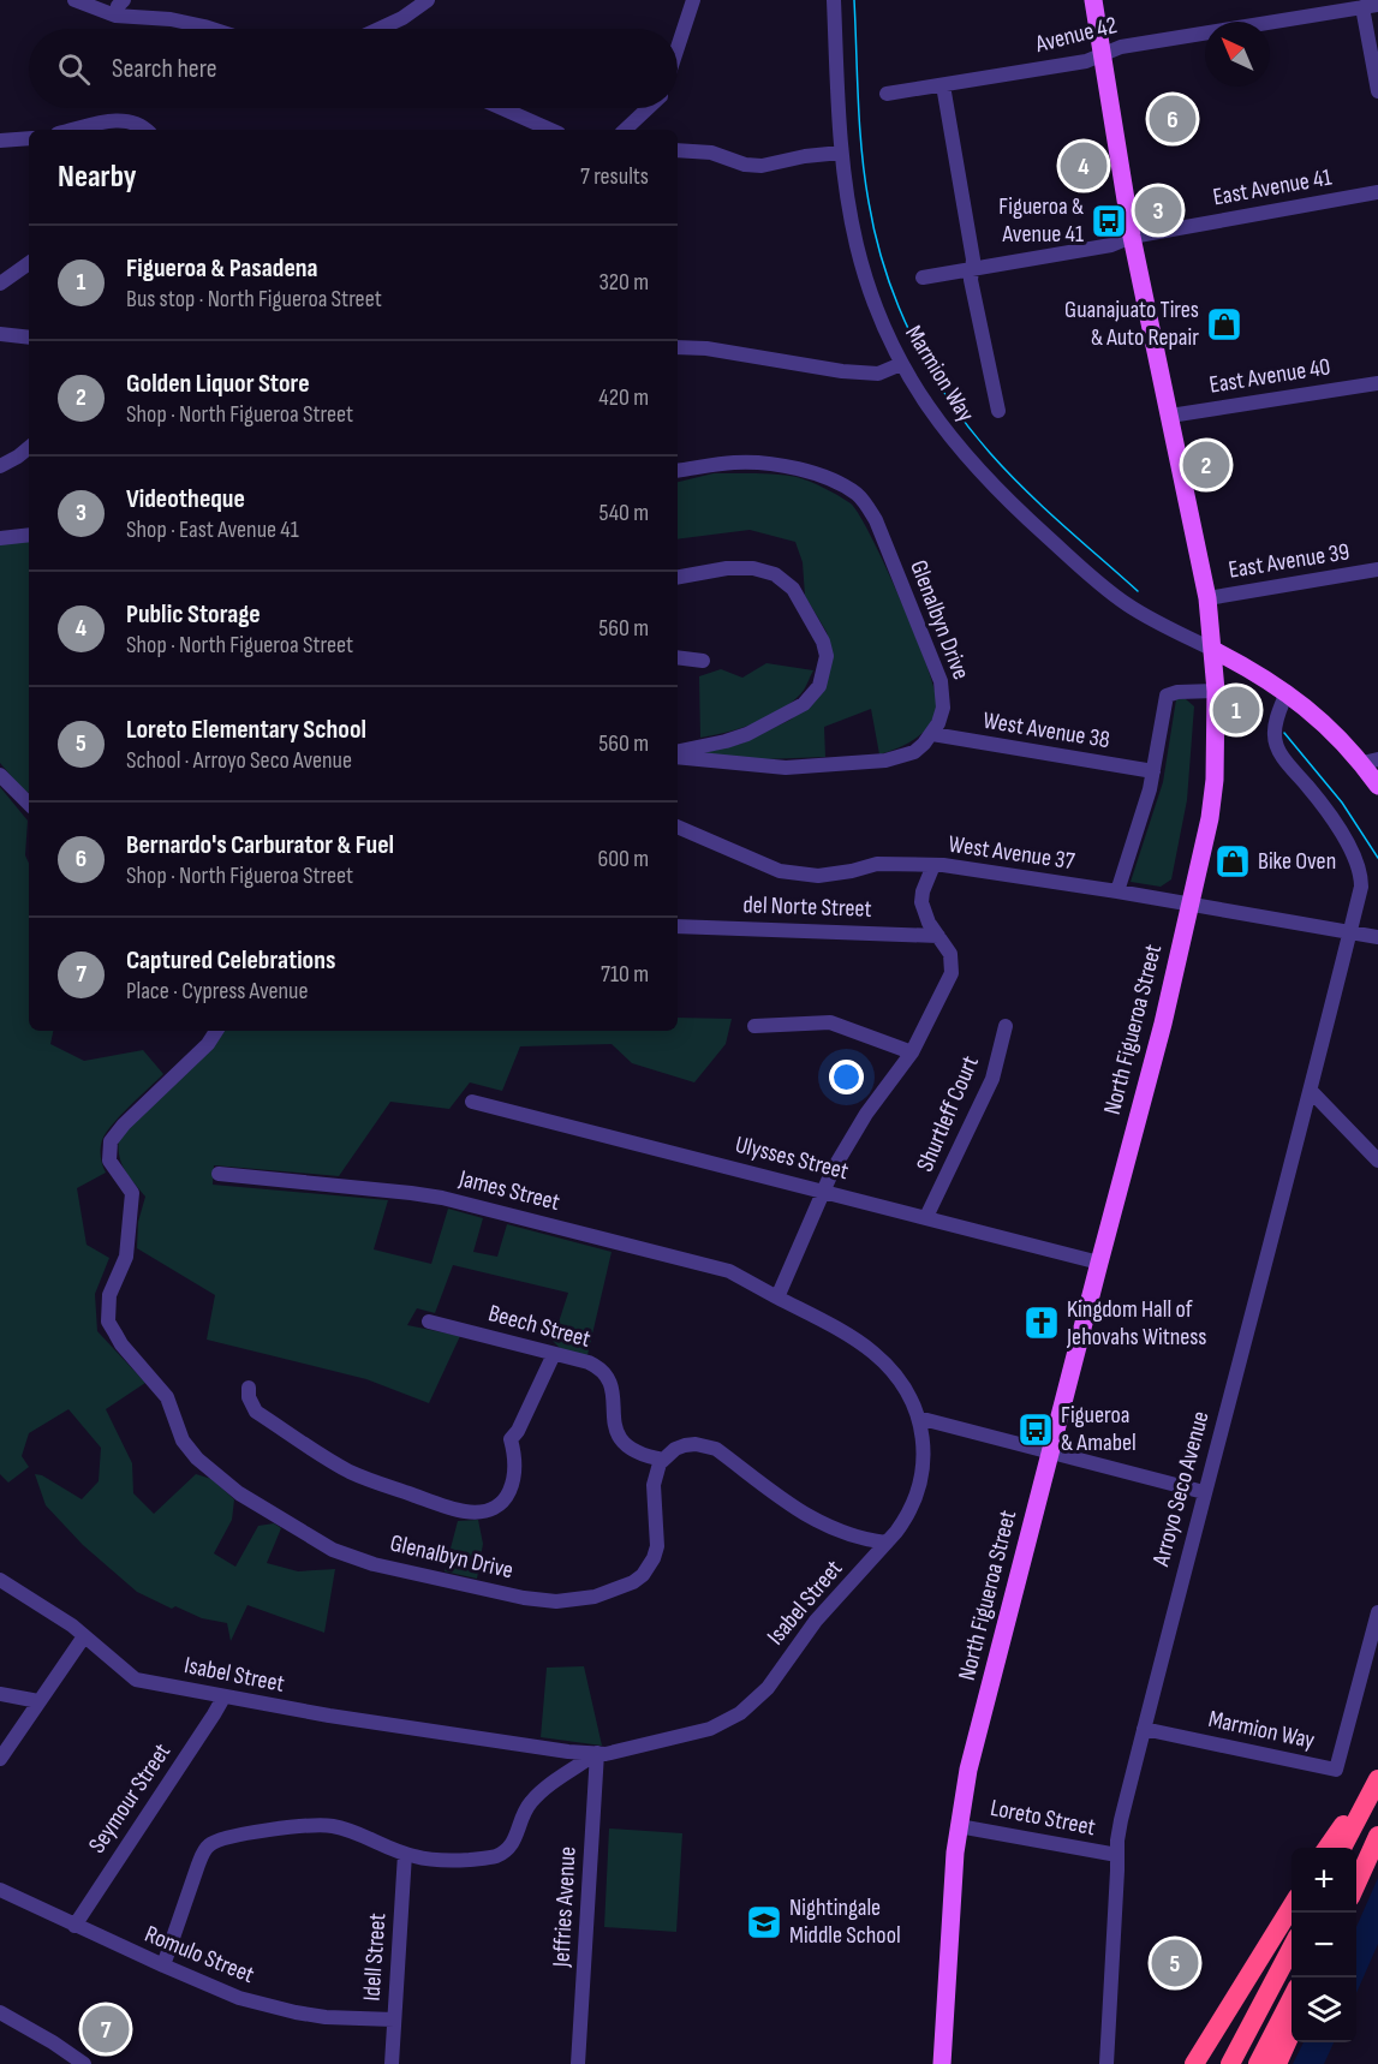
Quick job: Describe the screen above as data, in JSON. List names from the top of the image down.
{
  "streets": {
    "main road": ["North Figueroa Street"],
    "street": [
      "Avenue 42",
      "East Avenue 41",
      "Marmion Way",
      "East Avenue 40",
      "East Avenue 39",
      "Glenalbyn Drive",
      "West Avenue 38",
      "West Avenue 37",
      "del Norte Street",
      "Shurtleff Court",
      "Ulysses Street",
      "James Street",
      "Beech Street",
      "Arroyo Seco Avenue",
      "Isabel Street",
      "Seymour Street",
      "Loreto Street",
      "Jeffries Avenue",
      "Romulo Street",
      "Idell Street"
    ]
  },
  "crossings": [
    ["Avenue 42", "North Figueroa Street"],
    ["East Avenue 41", "North Figueroa Street"],
    ["Marmion Way", "North Figueroa Street"],
    ["Marmion Way", "Arroyo Seco Avenue"],
    ["East Avenue 40", "North Figueroa Street"],
    ["East Avenue 39", "North Figueroa Street"],
    ["Glenalbyn Drive", "West Avenue 38"],
    ["Glenalbyn Drive", "Beech Street"],
    ["West Avenue 37", "North Figueroa Street"],
    ["West Avenue 37", "Arroyo Seco Avenue"],
    ["North Figueroa Street", "Ulysses Street"],
    ["North Figueroa Street", "Loreto Street"],
    ["Shurtleff Court", "Ulysses Street"],
    ["James Street", "Isabel Street"],
    ["Arroyo Seco Avenue", "Loreto Street"],
    ["Isabel Street", "Seymour Street"],
    ["Isabel Street", "Jeffries Avenue"],
    ["Seymour Street", "Romulo Street"],
    ["Romulo Street", "Idell Street"]
  ],
  "places": {
    "bus stop": ["Figueroa & Avenue 41", "Figueroa & Amabel"],
    "shop": ["Guanajuato Tires & Auto Repair", "Bike Oven"],
    "church": ["Kingdom Hall of Jehovahs Witness"],
    "school or university": ["Nightingale Middle School"]
  },
  "north": "top left",
  "page": {
    "search": "Search here",
    "pins": [
      "6",
      "4",
      "3",
      "2",
      "1",
      "5",
      "7"
    ],
    "heading": ["Nearby", "7 results"],
    "list": [
      {
        "mark": "1",
        "name": "Figueroa & Pasadena",
        "note": "Bus stop · North Figueroa Street",
        "value": "320 m"
      },
      {
        "mark": "2",
        "name": "Golden Liquor Store",
        "note": "Shop · North Figueroa Street",
        "value": "420 m"
      },
      {
        "mark": "3",
        "name": "Videotheque",
        "note": "Shop · East Avenue 41",
        "value": "540 m"
      },
      {
        "mark": "4",
        "name": "Public Storage",
        "note": "Shop · North Figueroa Street",
        "value": "560 m"
      },
      {
        "mark": "5",
        "name": "Loreto Elementary School",
        "note": "School · Arroyo Seco Avenue",
        "value": "560 m"
      },
      {
        "mark": "6",
        "name": "Bernardo's Carburator & Fuel",
        "note": "Shop · North Figueroa Street",
        "value": "600 m"
      },
      {
        "mark": "7",
        "name": "Captured Celebrations",
        "note": "Place · Cypress Avenue",
        "value": "710 m"
      }
    ],
    "map_buttons": ["+", "−"]
  }
}
